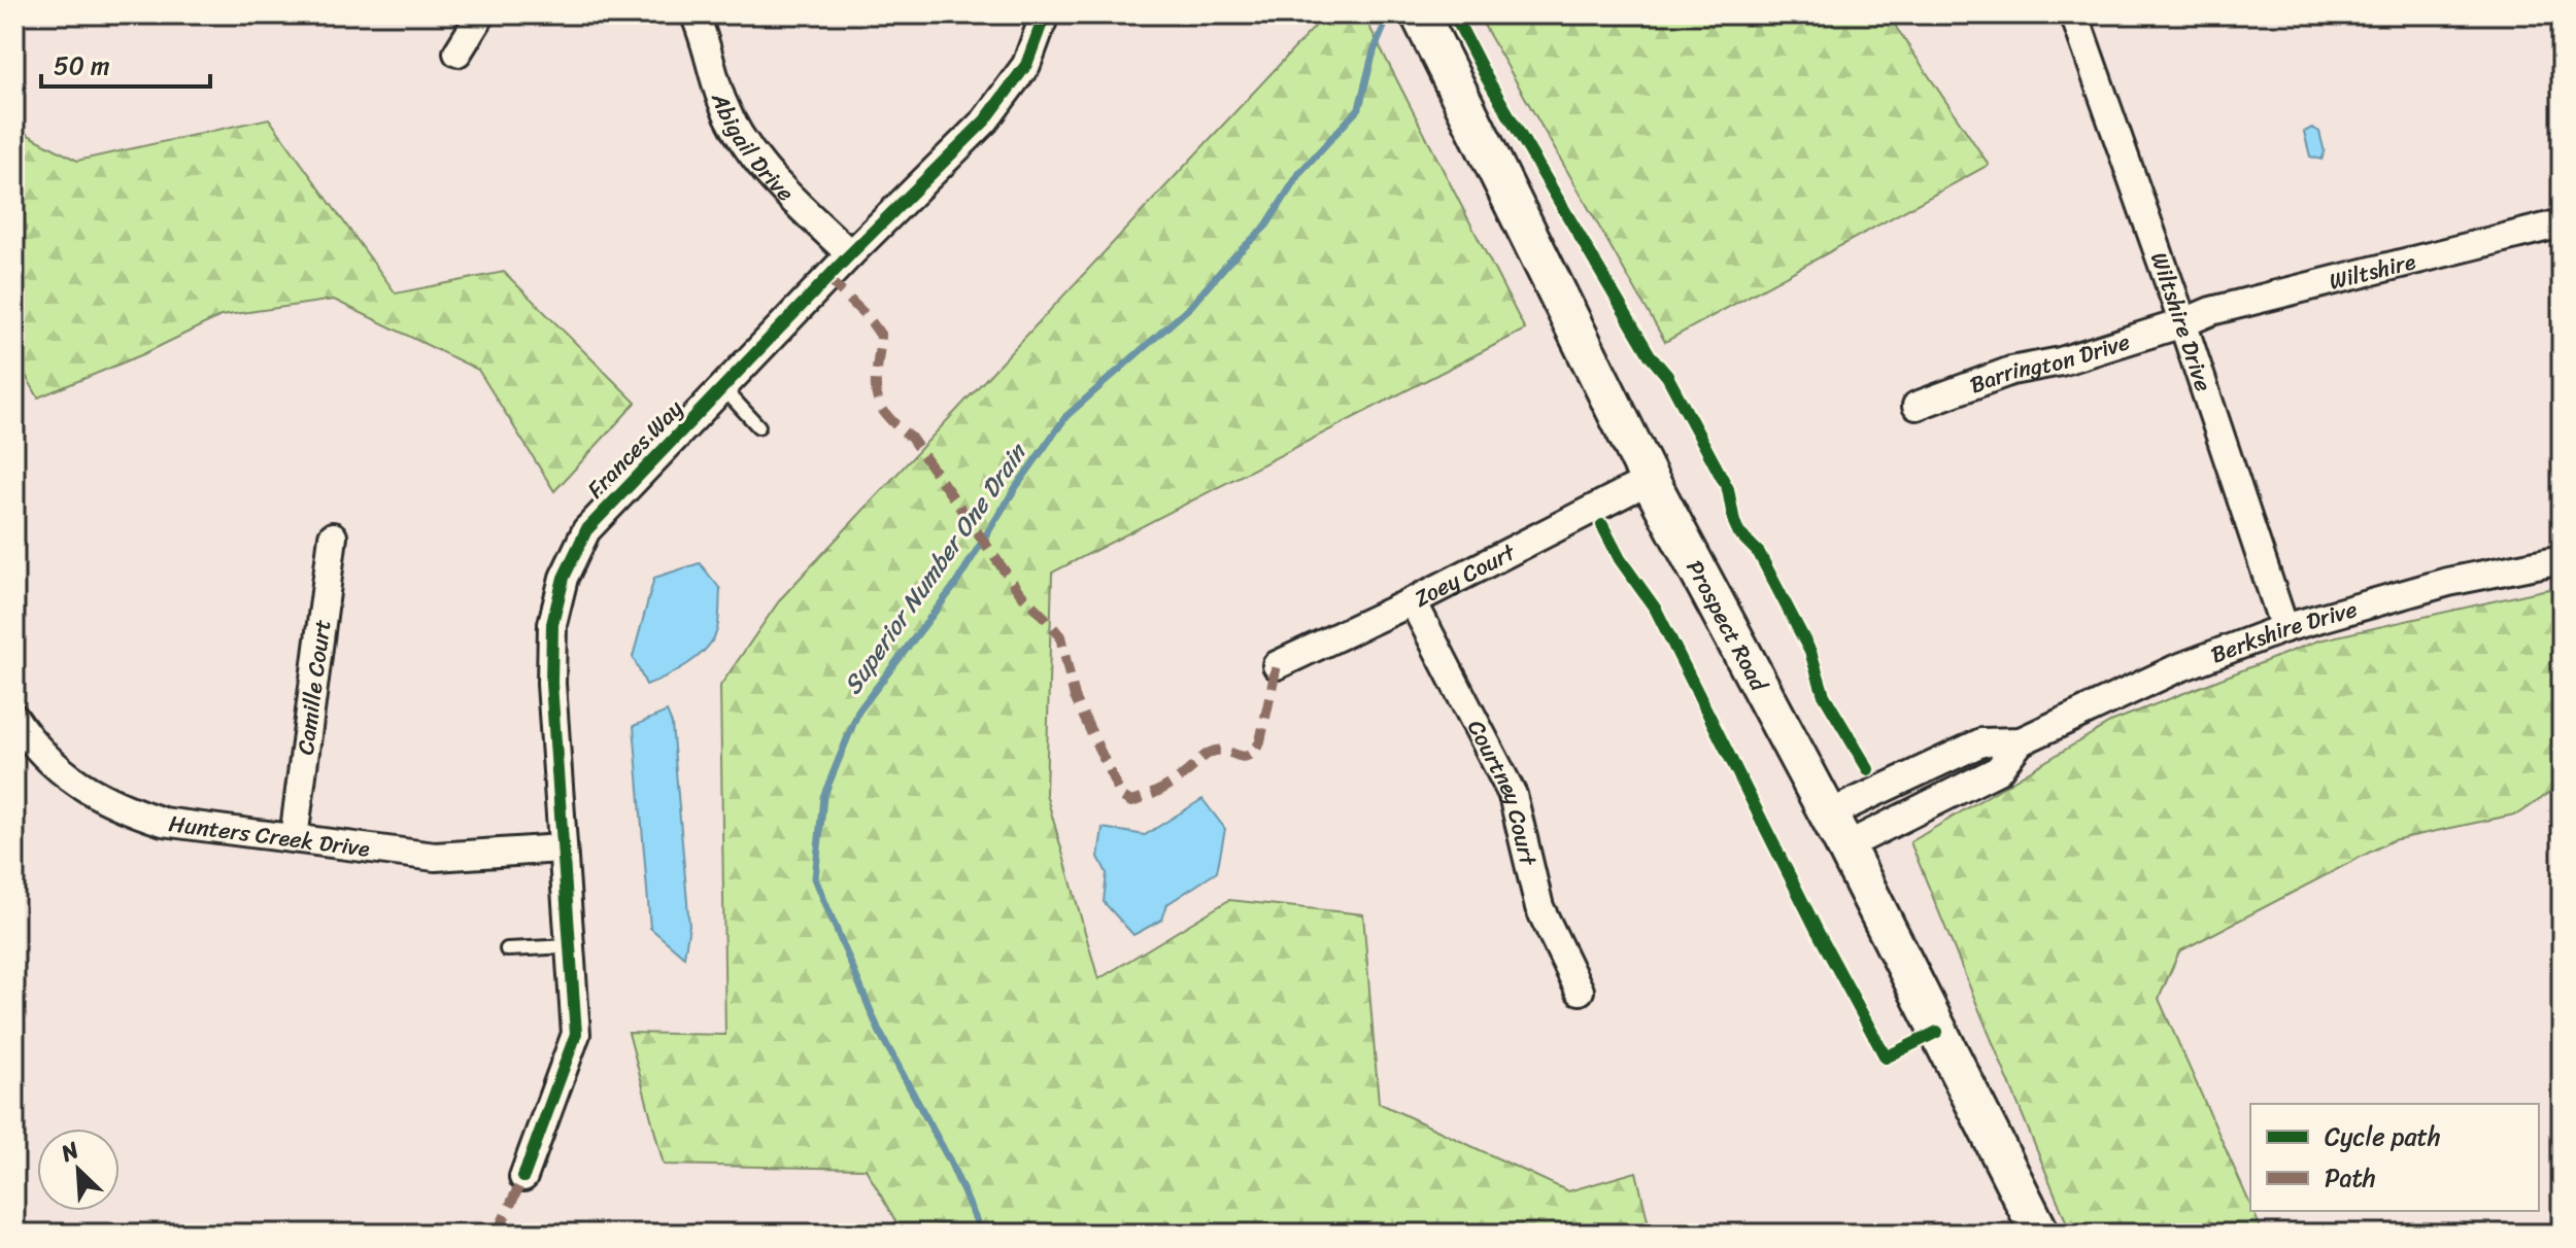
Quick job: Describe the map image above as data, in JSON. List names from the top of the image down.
{
  "streets": {
    "main road": ["Prospect Road"],
    "street": [
      "Abigail Drive",
      "Wiltshire",
      "Wiltshire Drive",
      "Barrington Drive",
      "Frances Way",
      "Zoey Court",
      "Berkshire Drive",
      "Camille Court",
      "Courtney Court",
      "Hunters Creek Drive"
    ]
  },
  "crossings": [
    ["Abigail Drive", "Frances Way"],
    ["Wiltshire", "Wiltshire Drive"],
    ["Wiltshire", "Barrington Drive"],
    ["Wiltshire Drive", "Barrington Drive"],
    ["Wiltshire Drive", "Berkshire Drive"],
    ["Frances Way", "Hunters Creek Drive"],
    ["Zoey Court", "Prospect Road"],
    ["Zoey Court", "Courtney Court"],
    ["Prospect Road", "Berkshire Drive"],
    ["Camille Court", "Hunters Creek Drive"]
  ],
  "water": ["Superior Number One Drain"],
  "legend": ["Cycle path", "Path"],
  "scale_bar": "50 m",
  "north": "top left"
}
